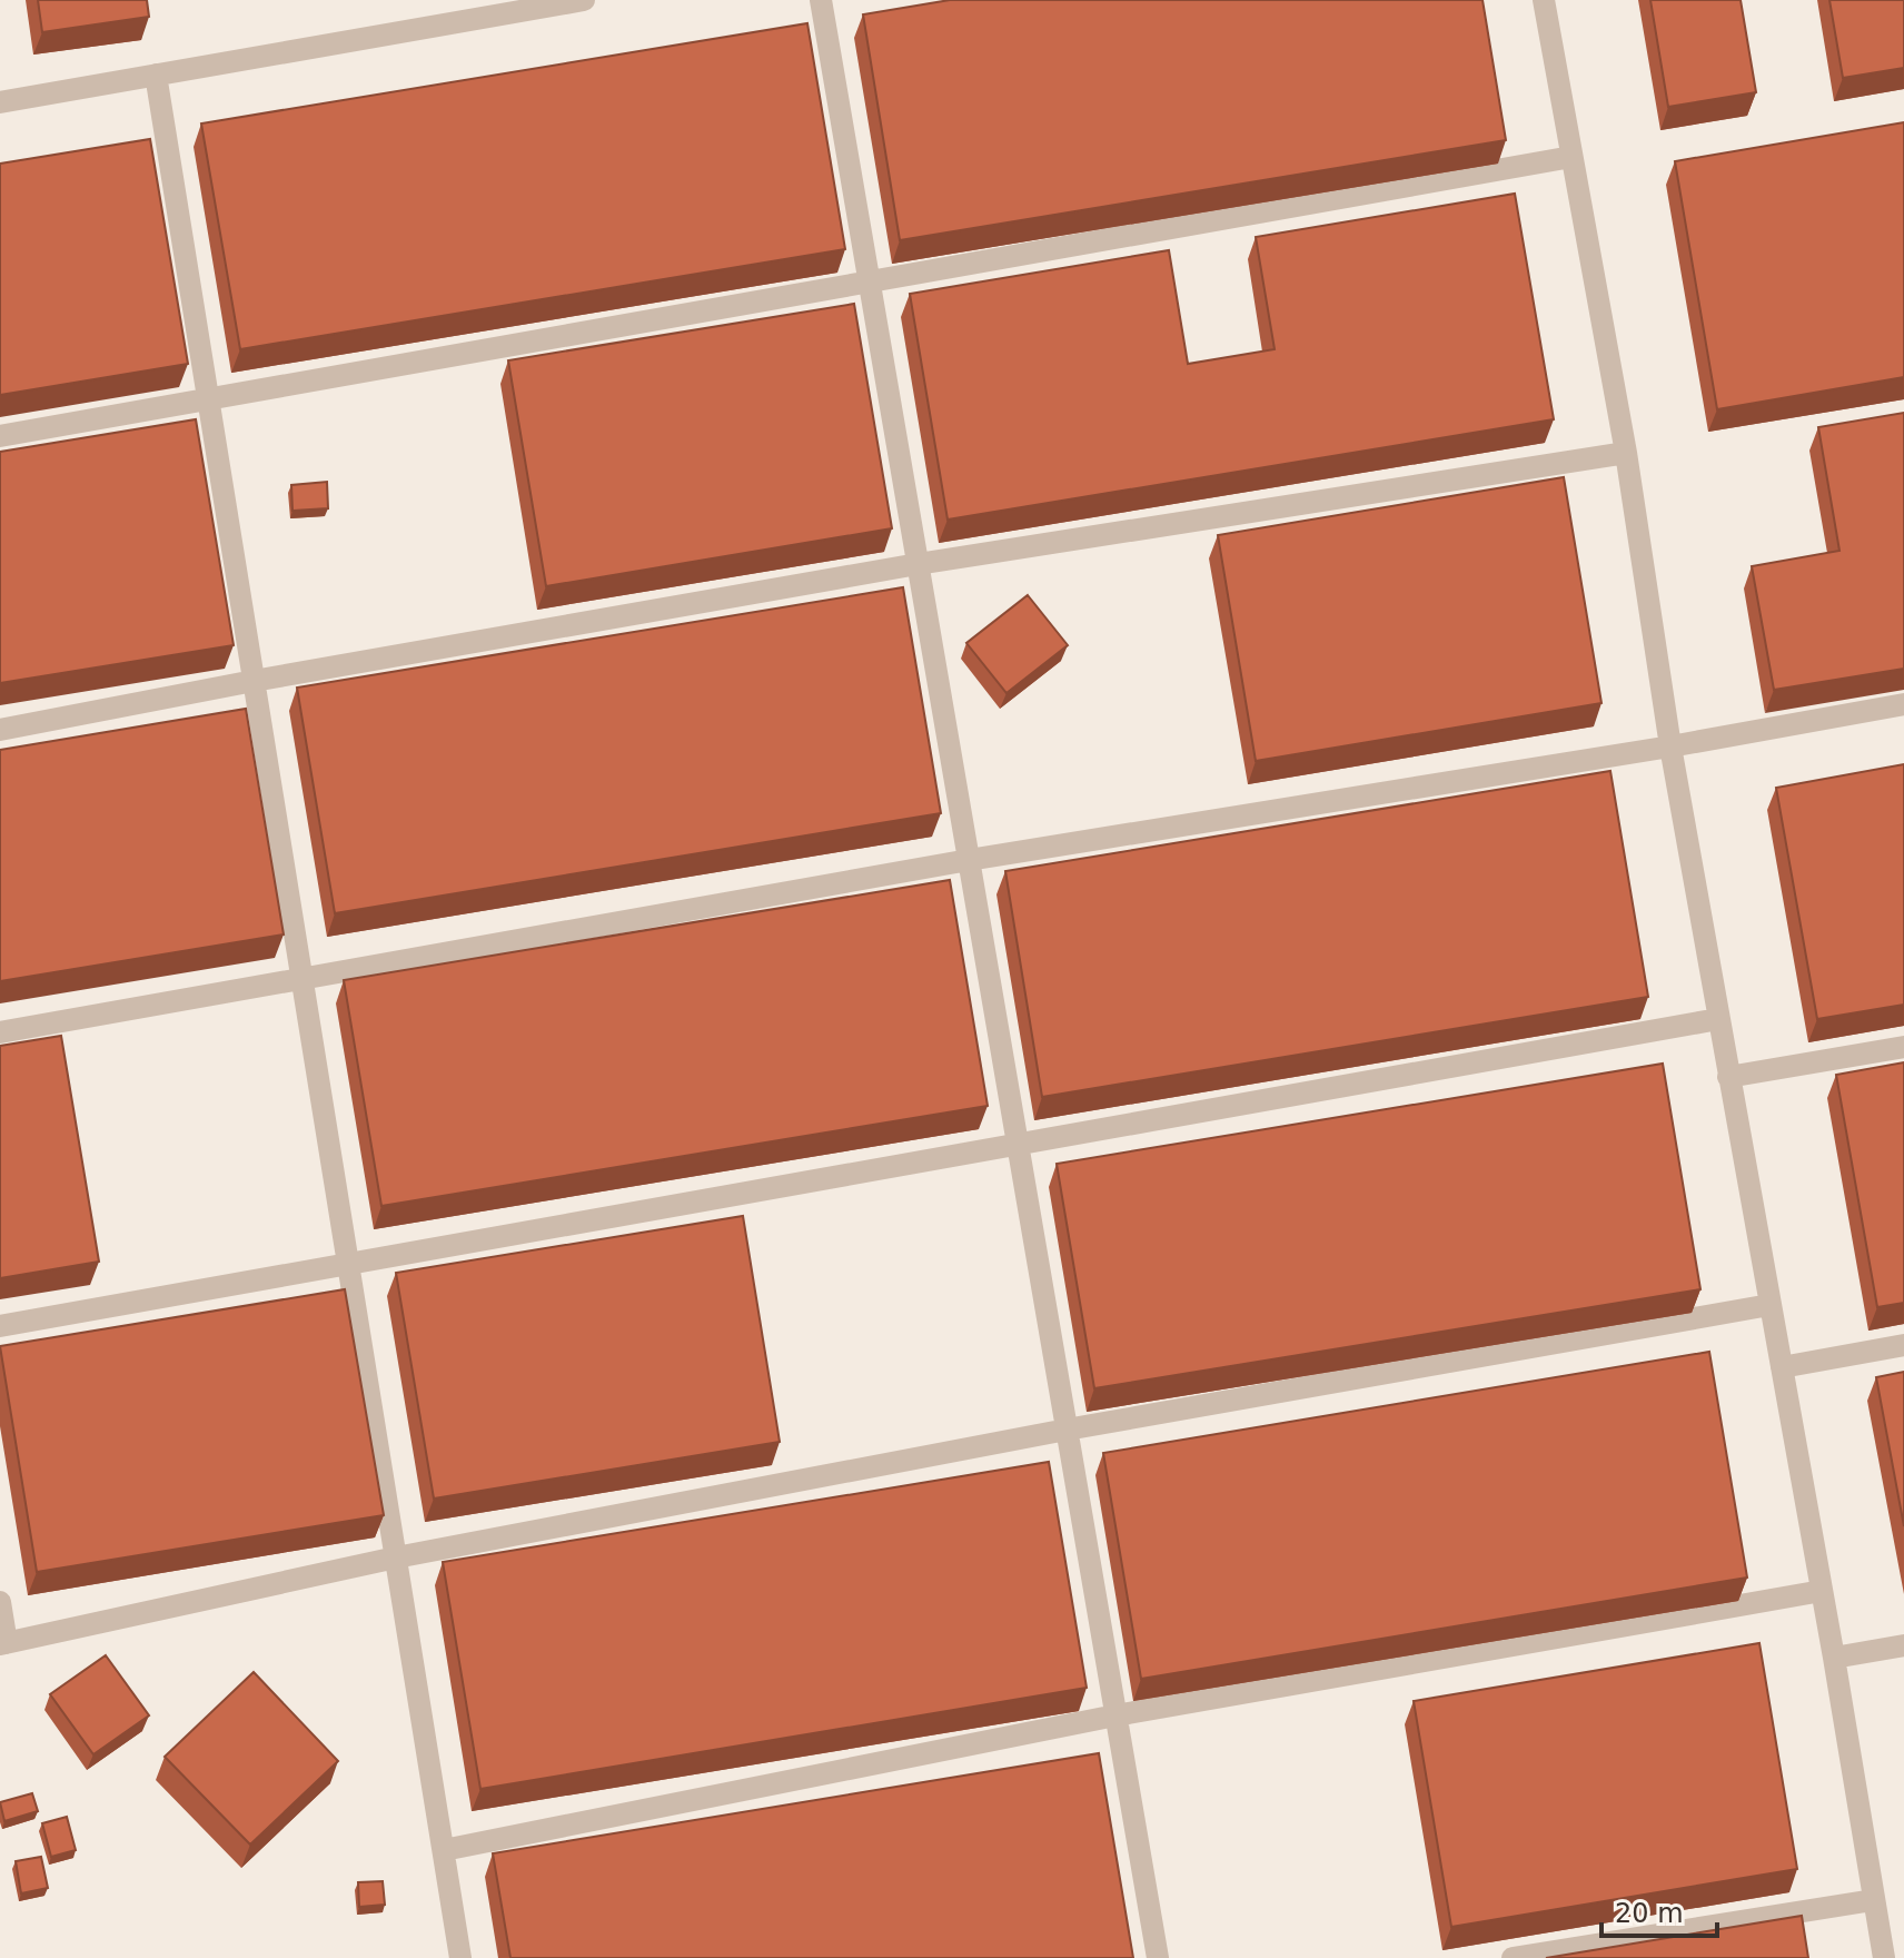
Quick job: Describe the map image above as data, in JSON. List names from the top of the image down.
{
  "scale_bar": "20 m"
}
